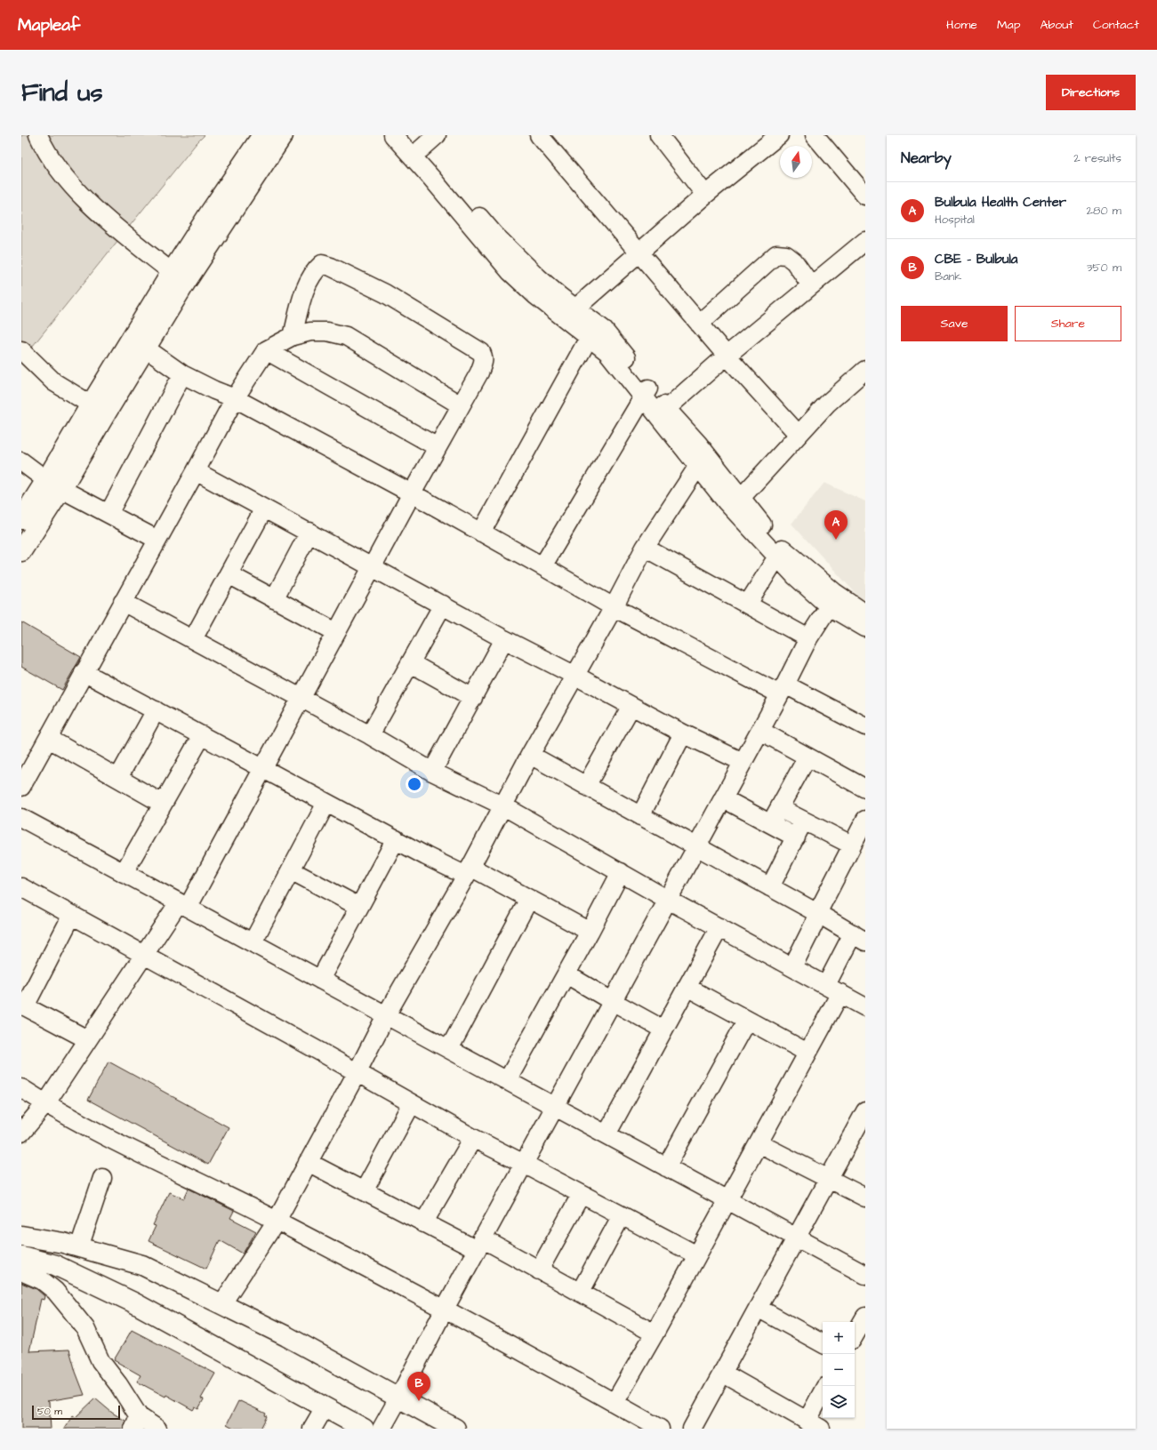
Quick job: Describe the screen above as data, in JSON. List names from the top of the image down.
{
  "scale_bar": "50 m",
  "north": "top",
  "page": {
    "header": "Mapleaf",
    "nav": [
      "Home",
      "Map",
      "About",
      "Contact"
    ],
    "buttons": [
      "Directions",
      ["Save", "Share"]
    ],
    "title": "Find us",
    "heading": ["Nearby", "2 results"],
    "list": [
      {
        "mark": "A",
        "name": "Bulbula Health Center",
        "note": "Hospital",
        "value": "280 m"
      },
      {
        "mark": "B",
        "name": "CBE - Bulbula",
        "note": "Bank",
        "value": "350 m"
      }
    ],
    "pins": ["A", "B"],
    "map_buttons": ["+", "−"],
    "scale": "50 m"
  }
}
